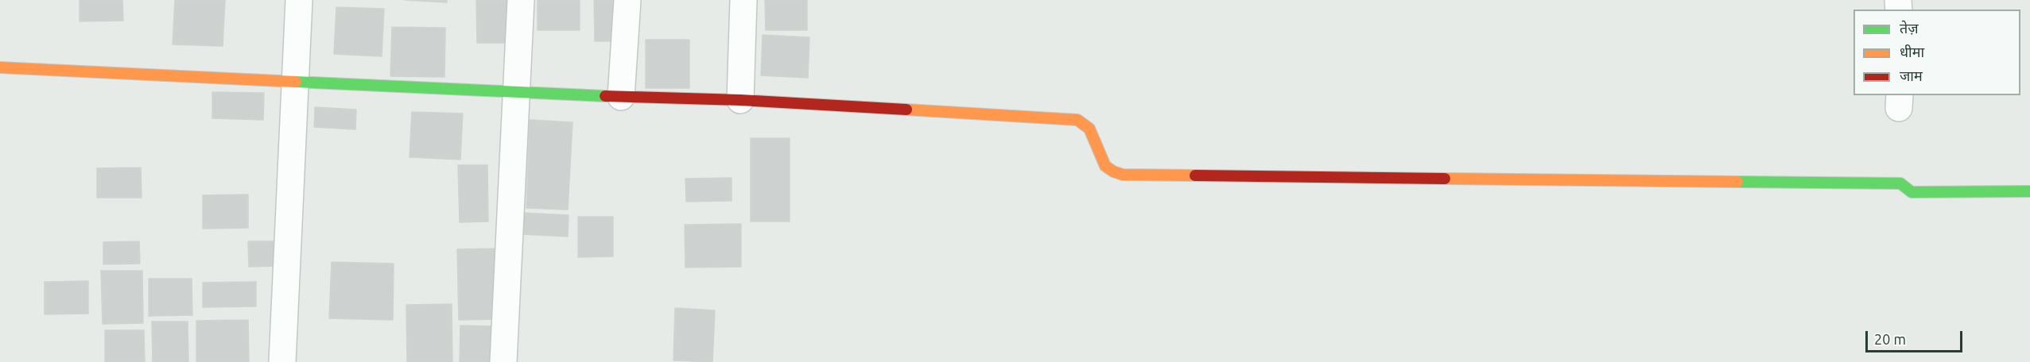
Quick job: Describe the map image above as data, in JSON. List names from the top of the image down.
{
  "legend": ["तेज़", "धीमा", "जाम"],
  "scale_bar": "20 m"
}
